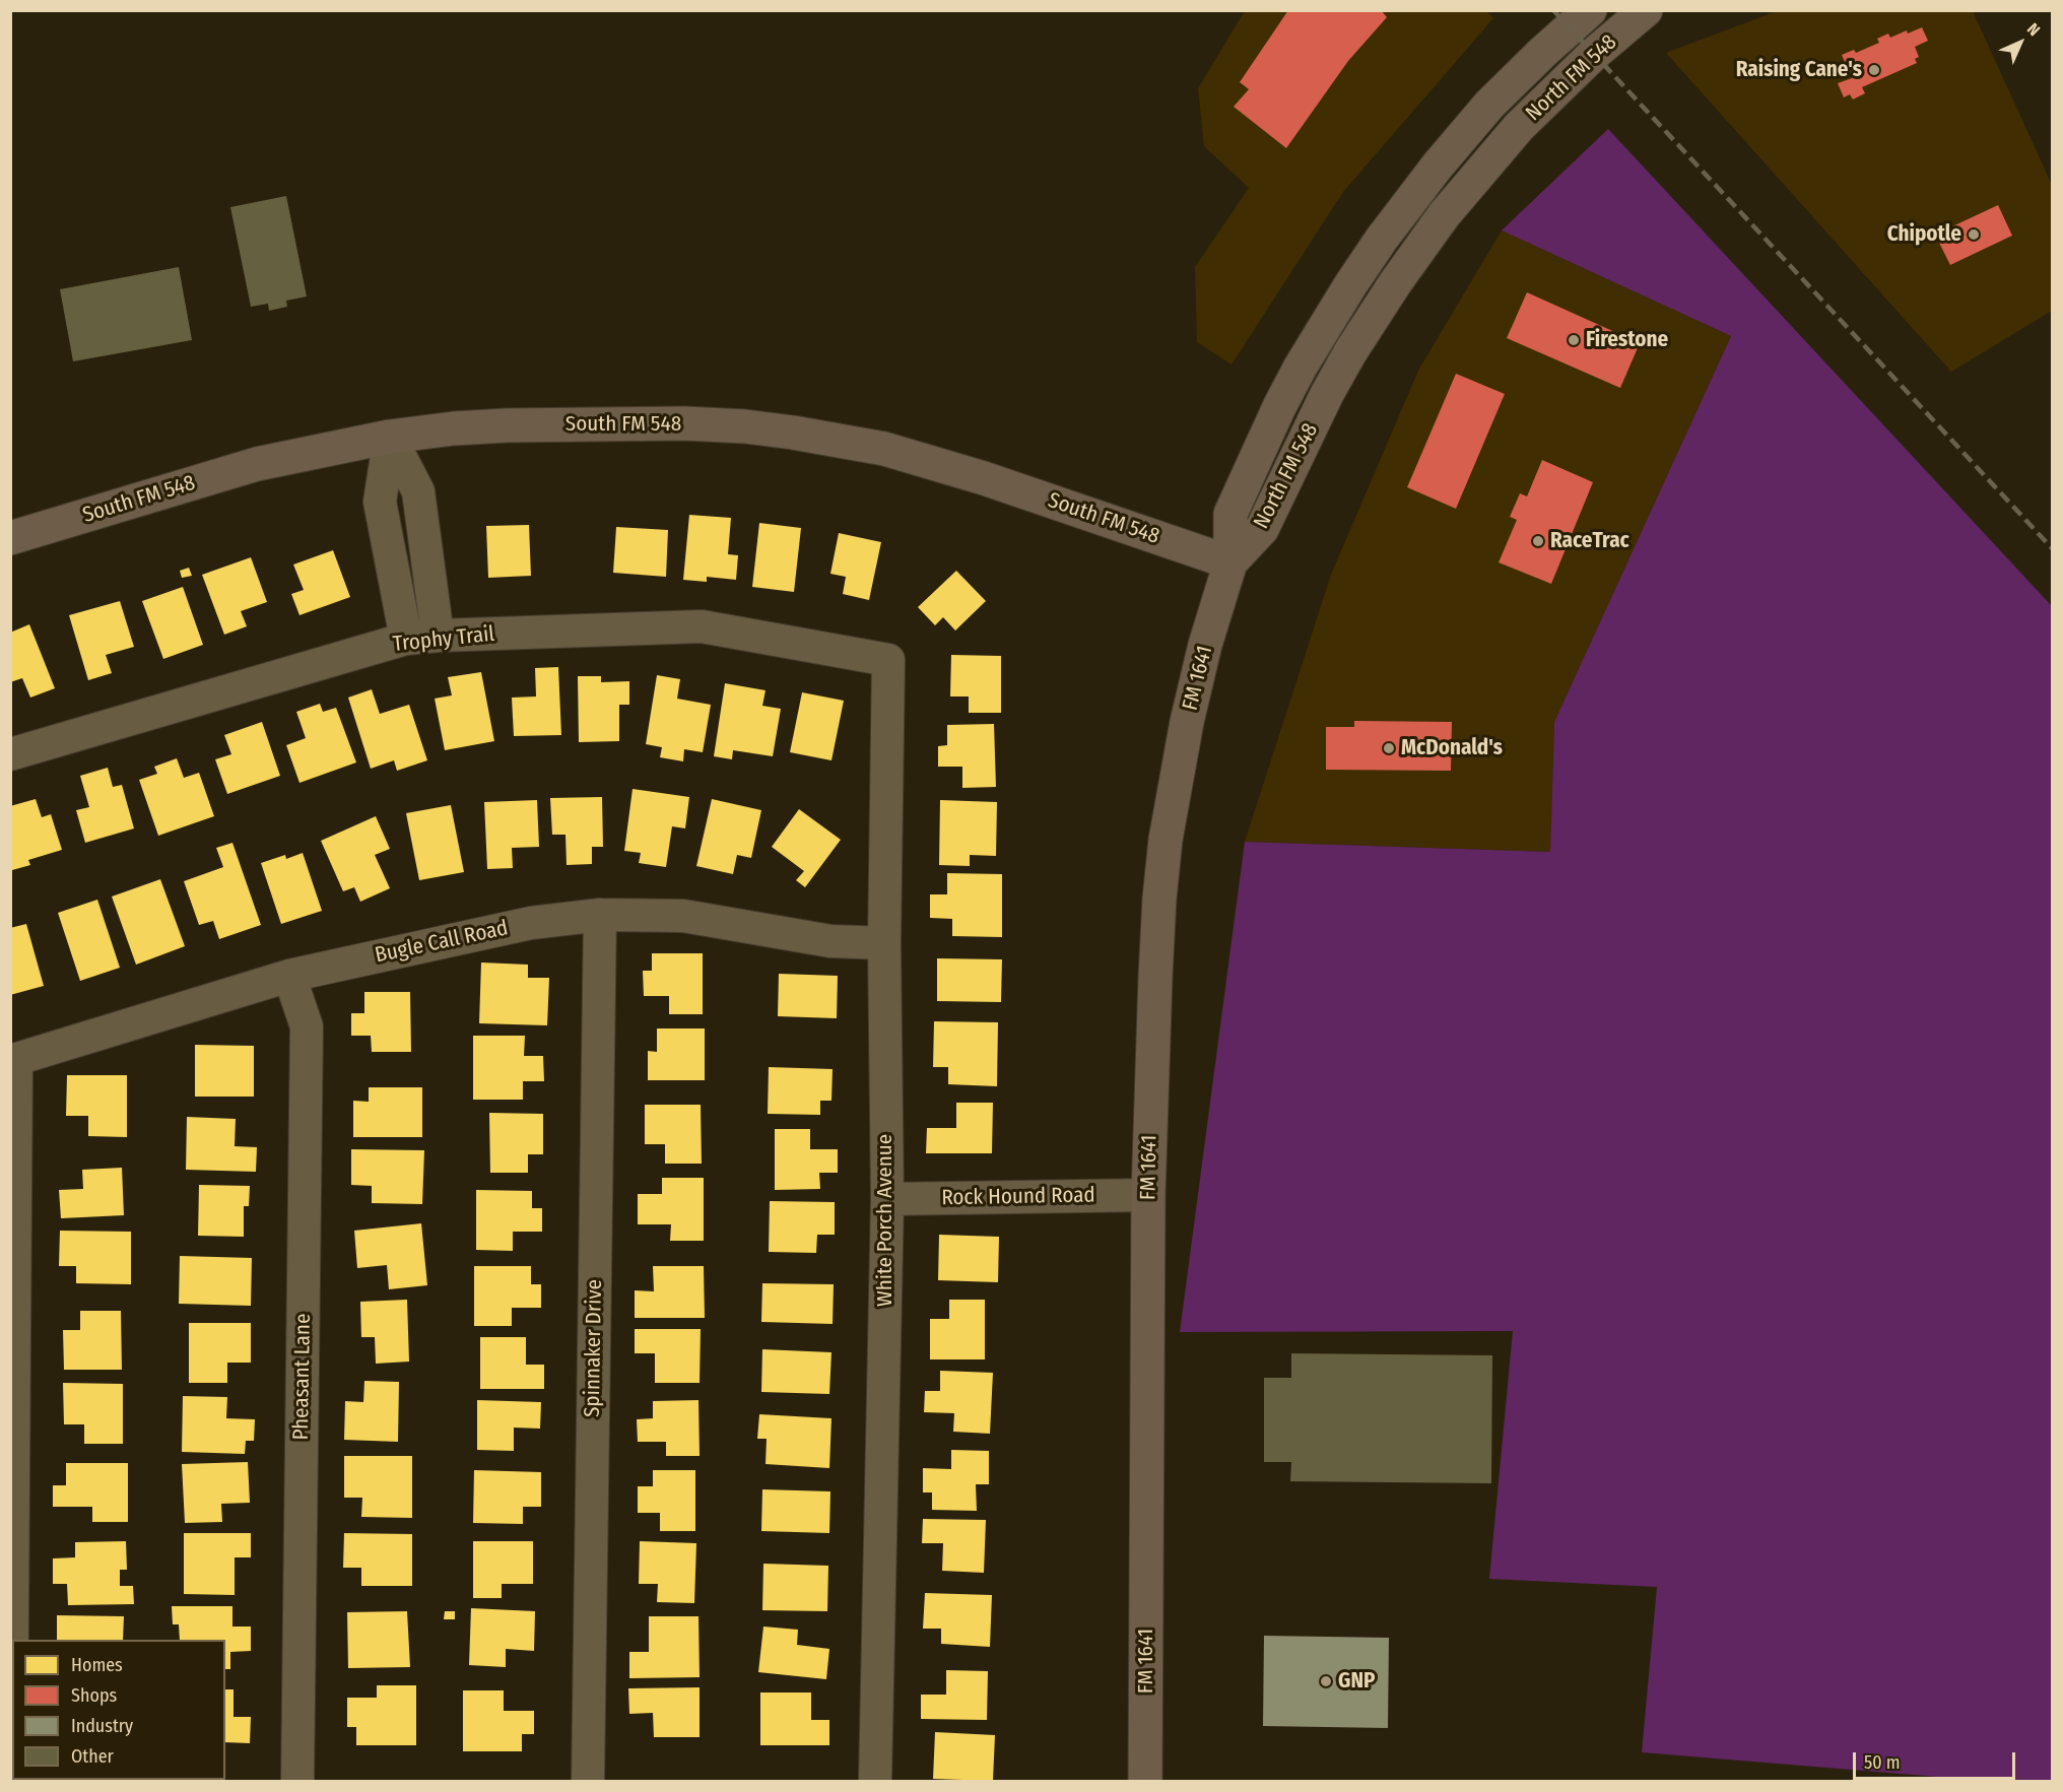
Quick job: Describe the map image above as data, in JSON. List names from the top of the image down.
{
  "streets": {
    "main road": ["North FM 548", "South FM 548", "FM 1641"],
    "street": [
      "Trophy Trail",
      "Bugle Call Road",
      "Rock Hound Road",
      "White Porch Avenue",
      "Spinnaker Drive",
      "Pheasant Lane"
    ]
  },
  "crossings": [
    ["North FM 548", "South FM 548"],
    ["North FM 548", "FM 1641"],
    ["South FM 548", "FM 1641"],
    ["Trophy Trail", "White Porch Avenue"],
    ["FM 1641", "Rock Hound Road"],
    ["Bugle Call Road", "White Porch Avenue"],
    ["Bugle Call Road", "Spinnaker Drive"],
    ["Bugle Call Road", "Pheasant Lane"],
    ["Rock Hound Road", "White Porch Avenue"]
  ],
  "places": [
    "Raising Cane's",
    "Chipotle",
    "Firestone",
    "RaceTrac",
    "McDonald's",
    "GNP"
  ],
  "legend": [
    "Homes",
    "Shops",
    "Industry",
    "Other"
  ],
  "scale_bar": "50 m",
  "north": "top right"
}
